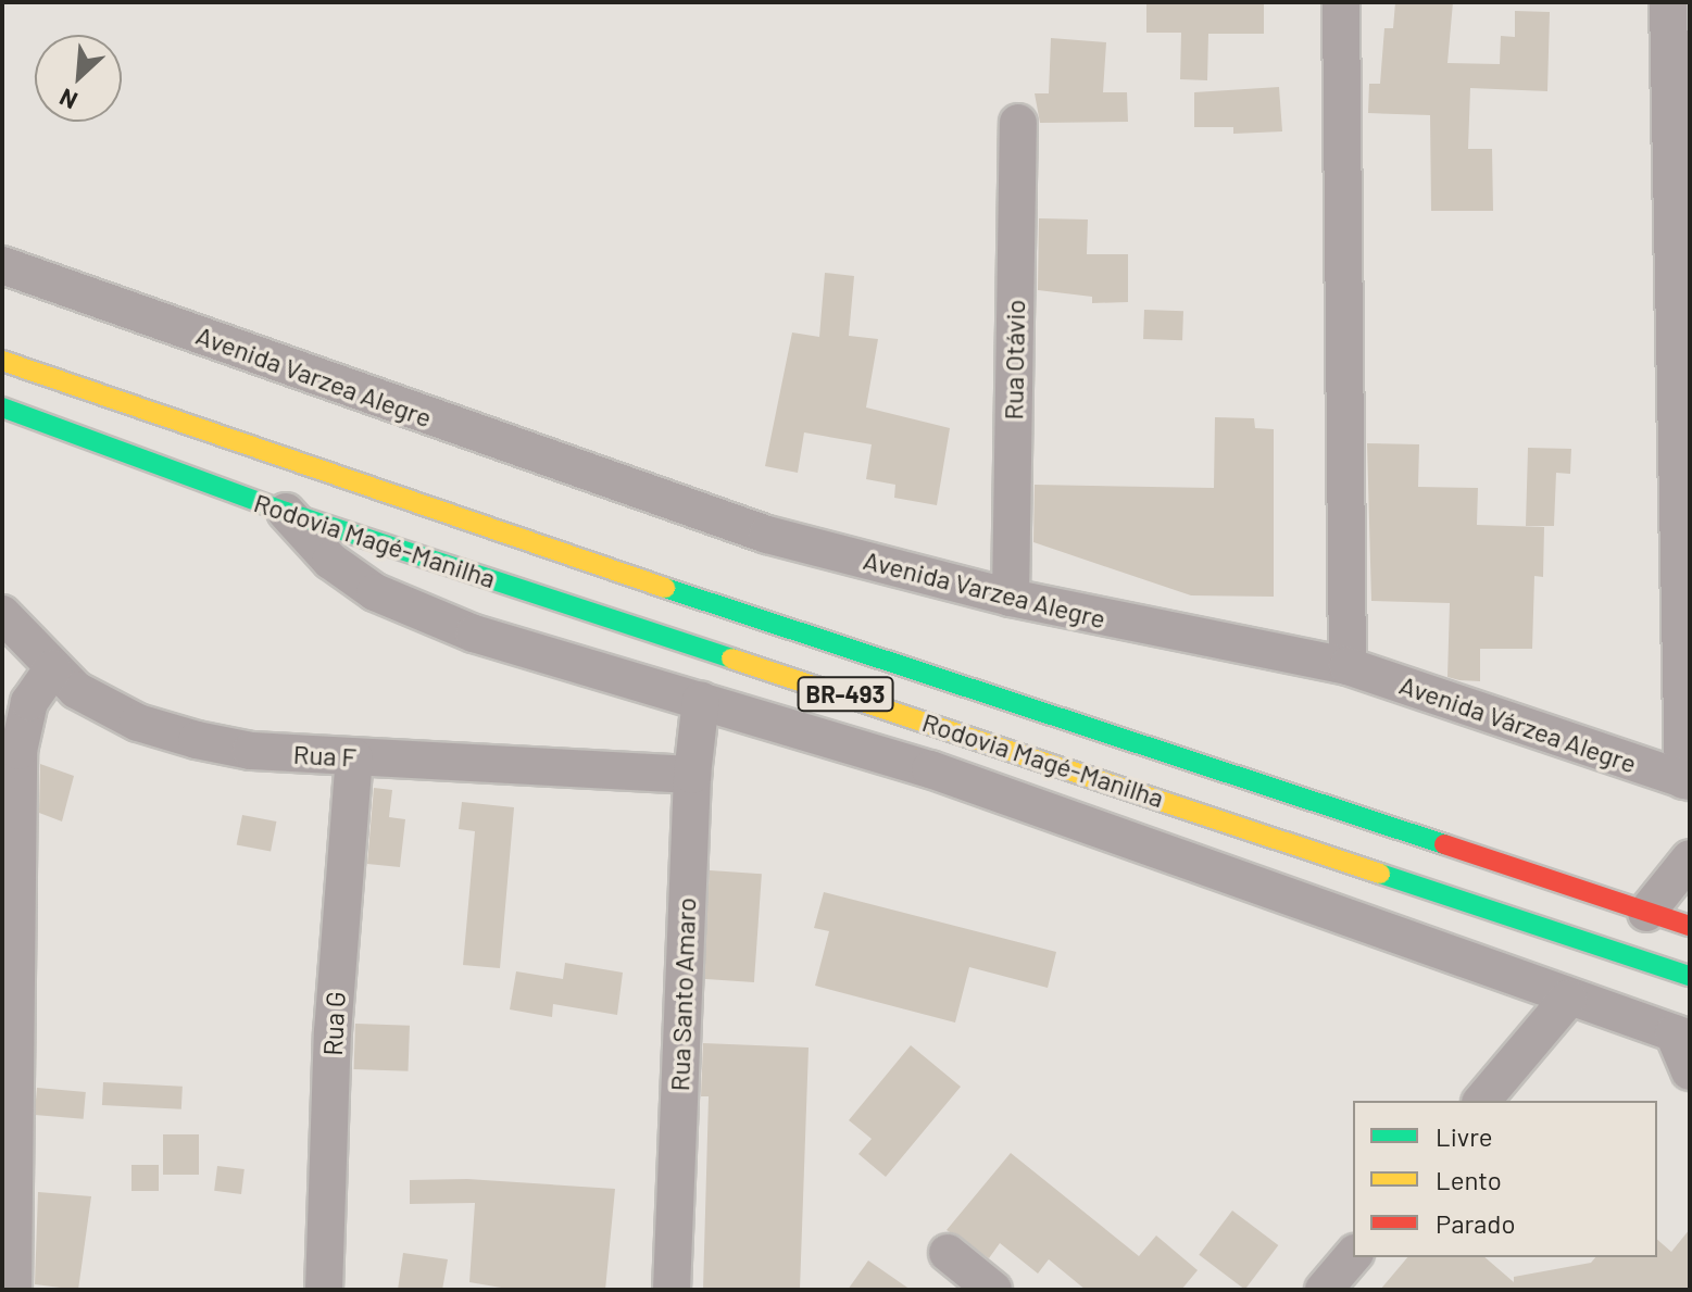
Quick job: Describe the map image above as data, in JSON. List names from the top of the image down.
{
  "streets": {
    "highway": ["Rodovia Magé-Manilha", "BR-493"],
    "street": [
      "Rua Otávio",
      "Avenida Varzea Alegre",
      "Avenida Várzea Alegre",
      "Rua F",
      "Rua Santo Amaro",
      "Rua G"
    ]
  },
  "crossings": [
    ["Rua Otávio", "Avenida Varzea Alegre"],
    ["Avenida Varzea Alegre", "Avenida Várzea Alegre"],
    ["Rua F", "Rua Santo Amaro"],
    ["Rua F", "Rua G"]
  ],
  "legend": ["Livre", "Lento", "Parado"],
  "north": "bottom left"
}
